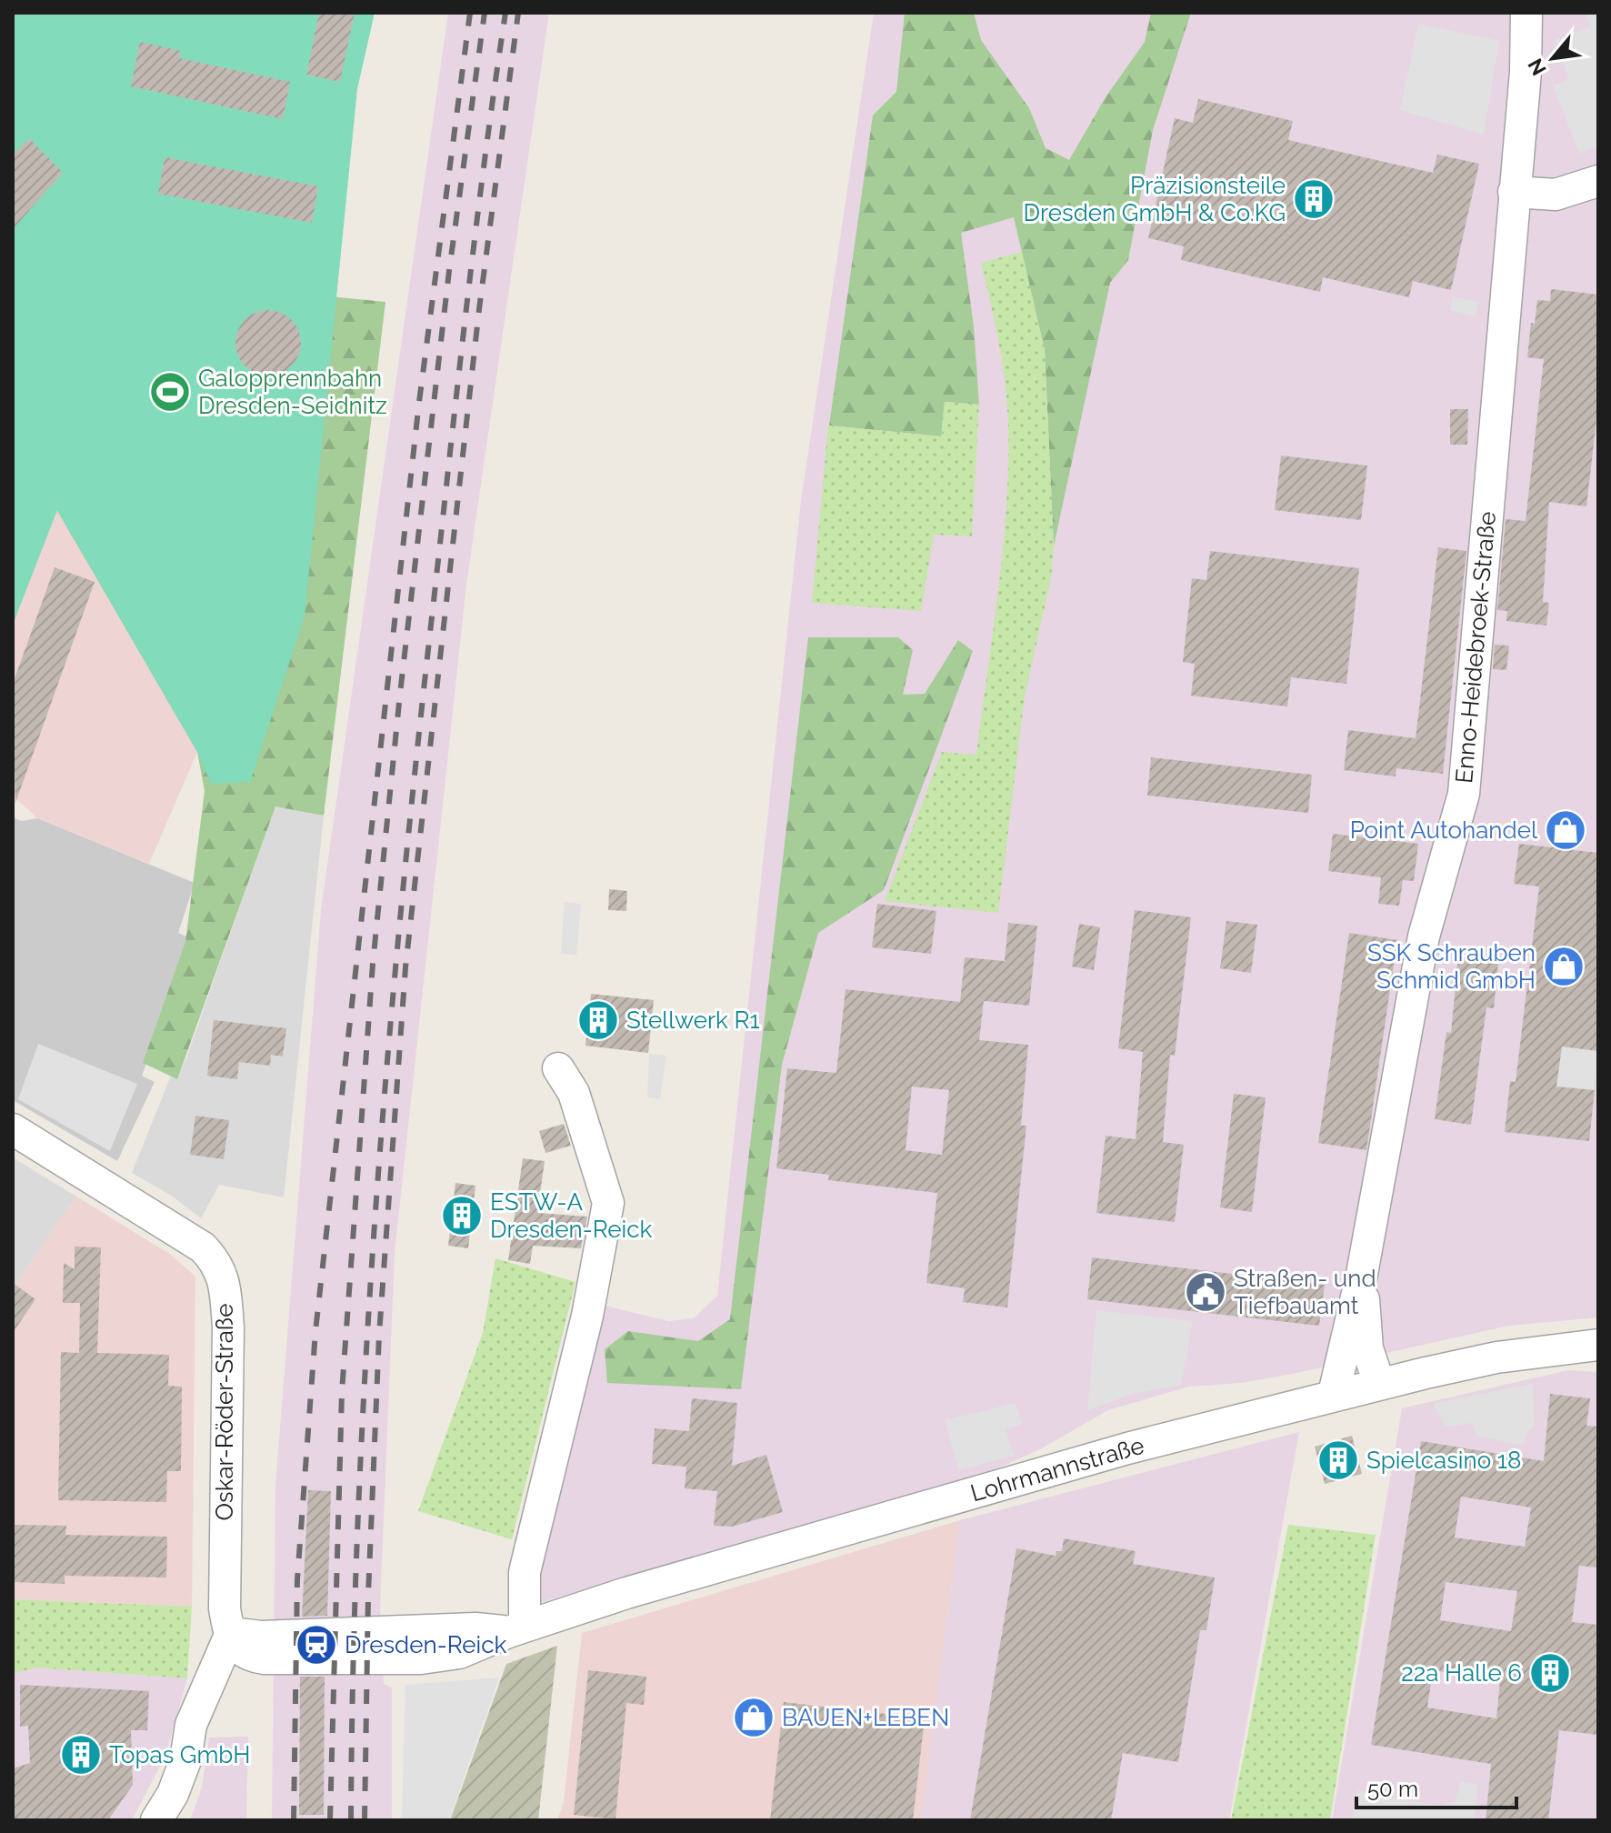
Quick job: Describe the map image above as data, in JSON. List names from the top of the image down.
{
  "streets": {
    "street": ["Enno-Heidebroek-Straße", "Oskar-Röder-Straße", "Lohrmannstraße"]
  },
  "crossings": [
    ["Enno-Heidebroek-Straße", "Lohrmannstraße"],
    ["Oskar-Röder-Straße", "Lohrmannstraße"]
  ],
  "places": {
    "building": [
      "Präzisionsteile Dresden GmbH & Co.KG",
      "Stellwerk R1",
      "ESTW-A Dresden-Reick",
      "Spielcasino 18",
      "22a Halle 6",
      "Topas GmbH"
    ],
    "sports": ["Galopprennbahn Dresden-Seidnitz"],
    "shop": ["Point Autohandel", "SSK Schrauben Schmid GmbH", "BAUEN+LEBEN"],
    "public building": ["Straßen- und Tiefbauamt"],
    "station": ["Dresden-Reick"]
  },
  "scale_bar": "50 m",
  "north": "bottom left"
}
